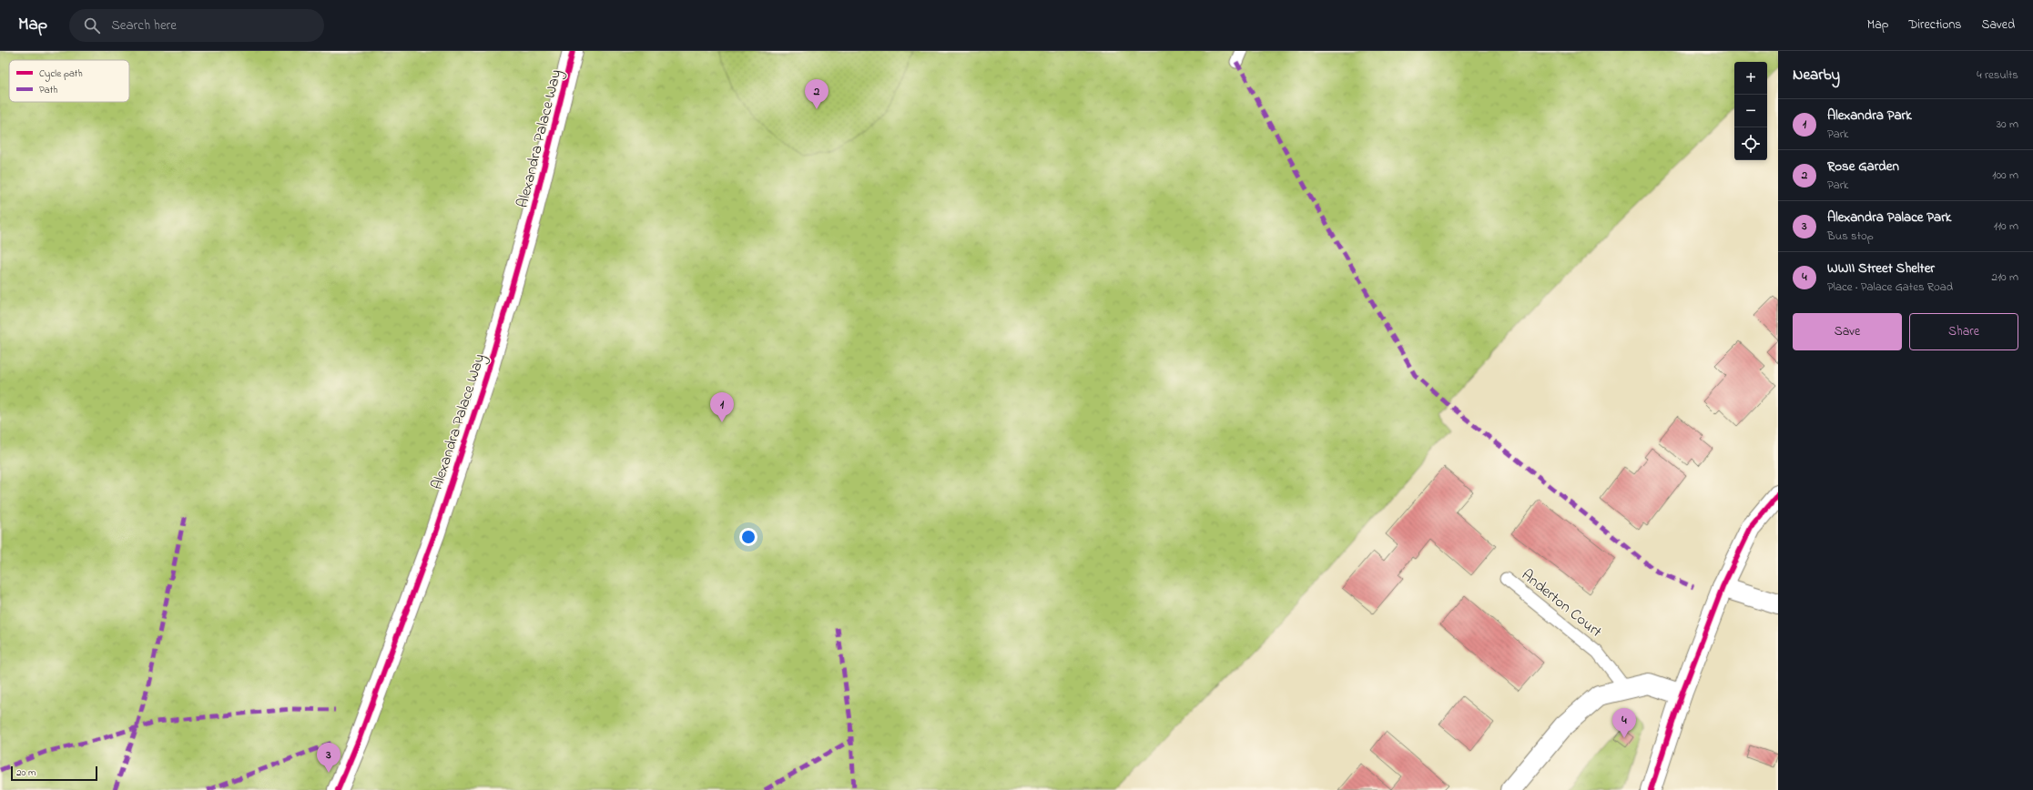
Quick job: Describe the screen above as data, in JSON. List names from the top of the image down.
{
  "streets": {
    "street": ["Alexandra Palace Way"],
    "lane": ["Anderton Court"]
  },
  "legend": ["Cycle path", "Path"],
  "scale_bar": "20 m",
  "page": {
    "header": "Map",
    "search": "Search here",
    "nav": ["Map", "Directions", "Saved"],
    "heading": ["Nearby", "4 results"],
    "map_buttons": ["+", "−"],
    "pins": [
      "2",
      "1",
      "4",
      "3"
    ],
    "list": [
      {
        "mark": "1",
        "name": "Alexandra Park",
        "note": "Park",
        "value": "30 m"
      },
      {
        "mark": "2",
        "name": "Rose Garden",
        "note": "Park",
        "value": "100 m"
      },
      {
        "mark": "3",
        "name": "Alexandra Palace Park",
        "note": "Bus stop",
        "value": "110 m"
      },
      {
        "mark": "4",
        "name": "WWII Street Shelter",
        "note": "Place · Palace Gates Road",
        "value": "210 m"
      }
    ],
    "buttons": ["Save", "Share"],
    "scale": "20 m"
  }
}
